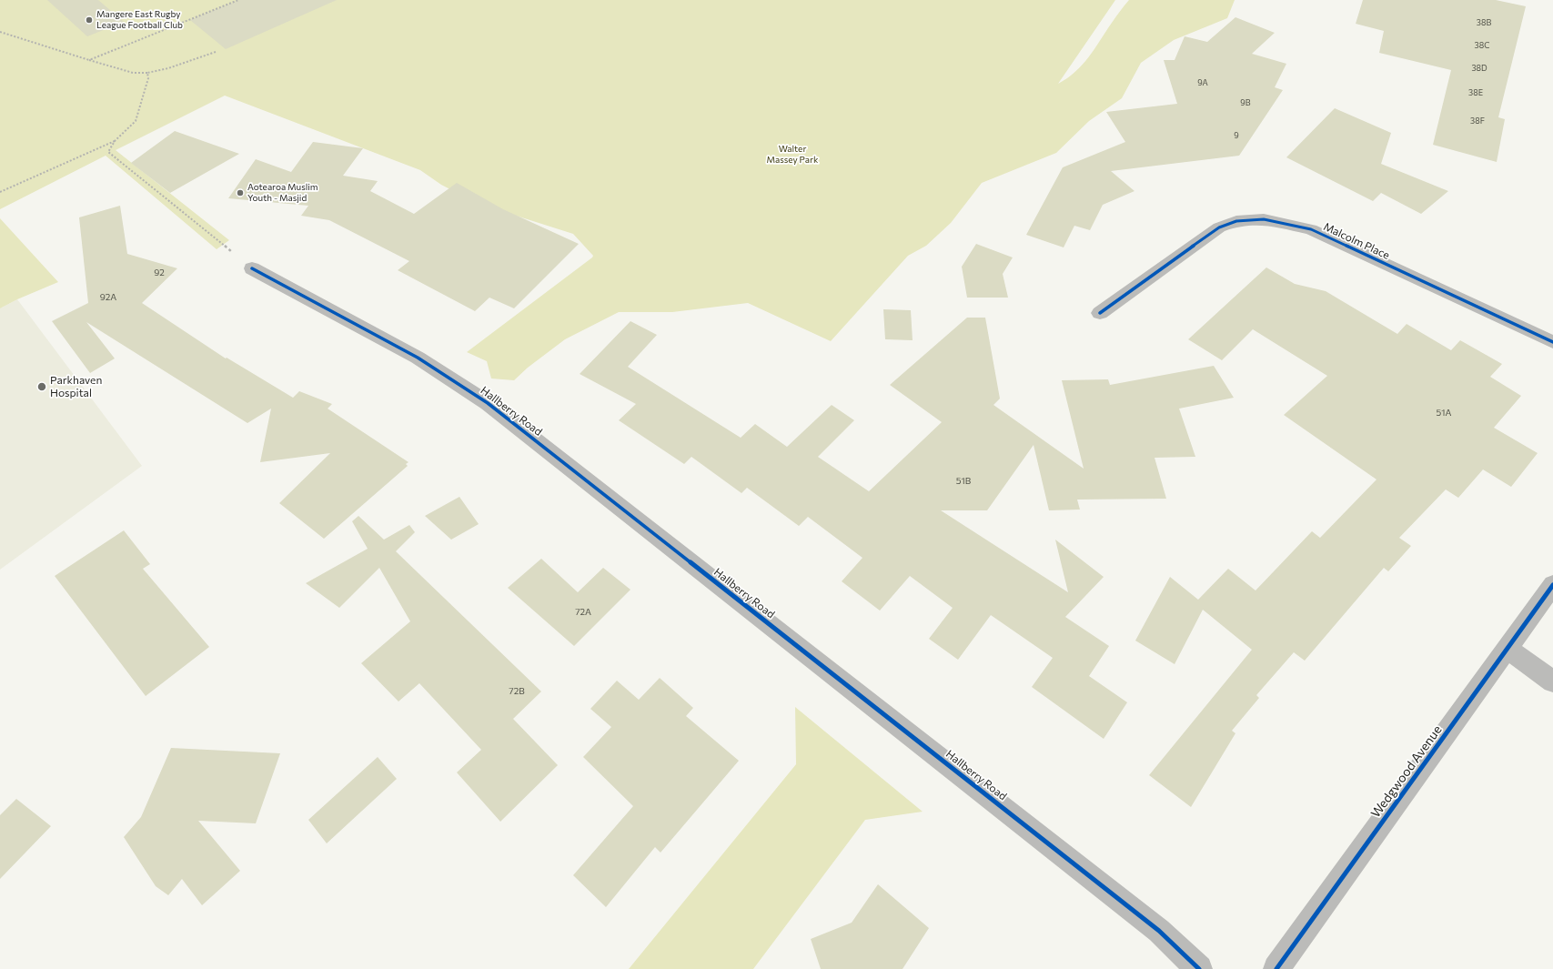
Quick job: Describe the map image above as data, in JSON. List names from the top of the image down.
{
  "streets": {
    "street": ["Malcolm Place", "Hallberry Road", "Wedgwood Avenue"]
  },
  "parks": ["Walter Massey Park"],
  "places": ["Mangere East Rugby League Football Club", "Aotearoa Muslim Youth - Masjid", "Parkhaven Hospital"],
  "house_numbers": [
    "38B",
    "38C",
    "38D",
    "9A",
    "38E",
    "9B",
    "38F",
    "9",
    "92",
    "92A",
    "51A",
    "51B",
    "72A",
    "72B"
  ]
}
